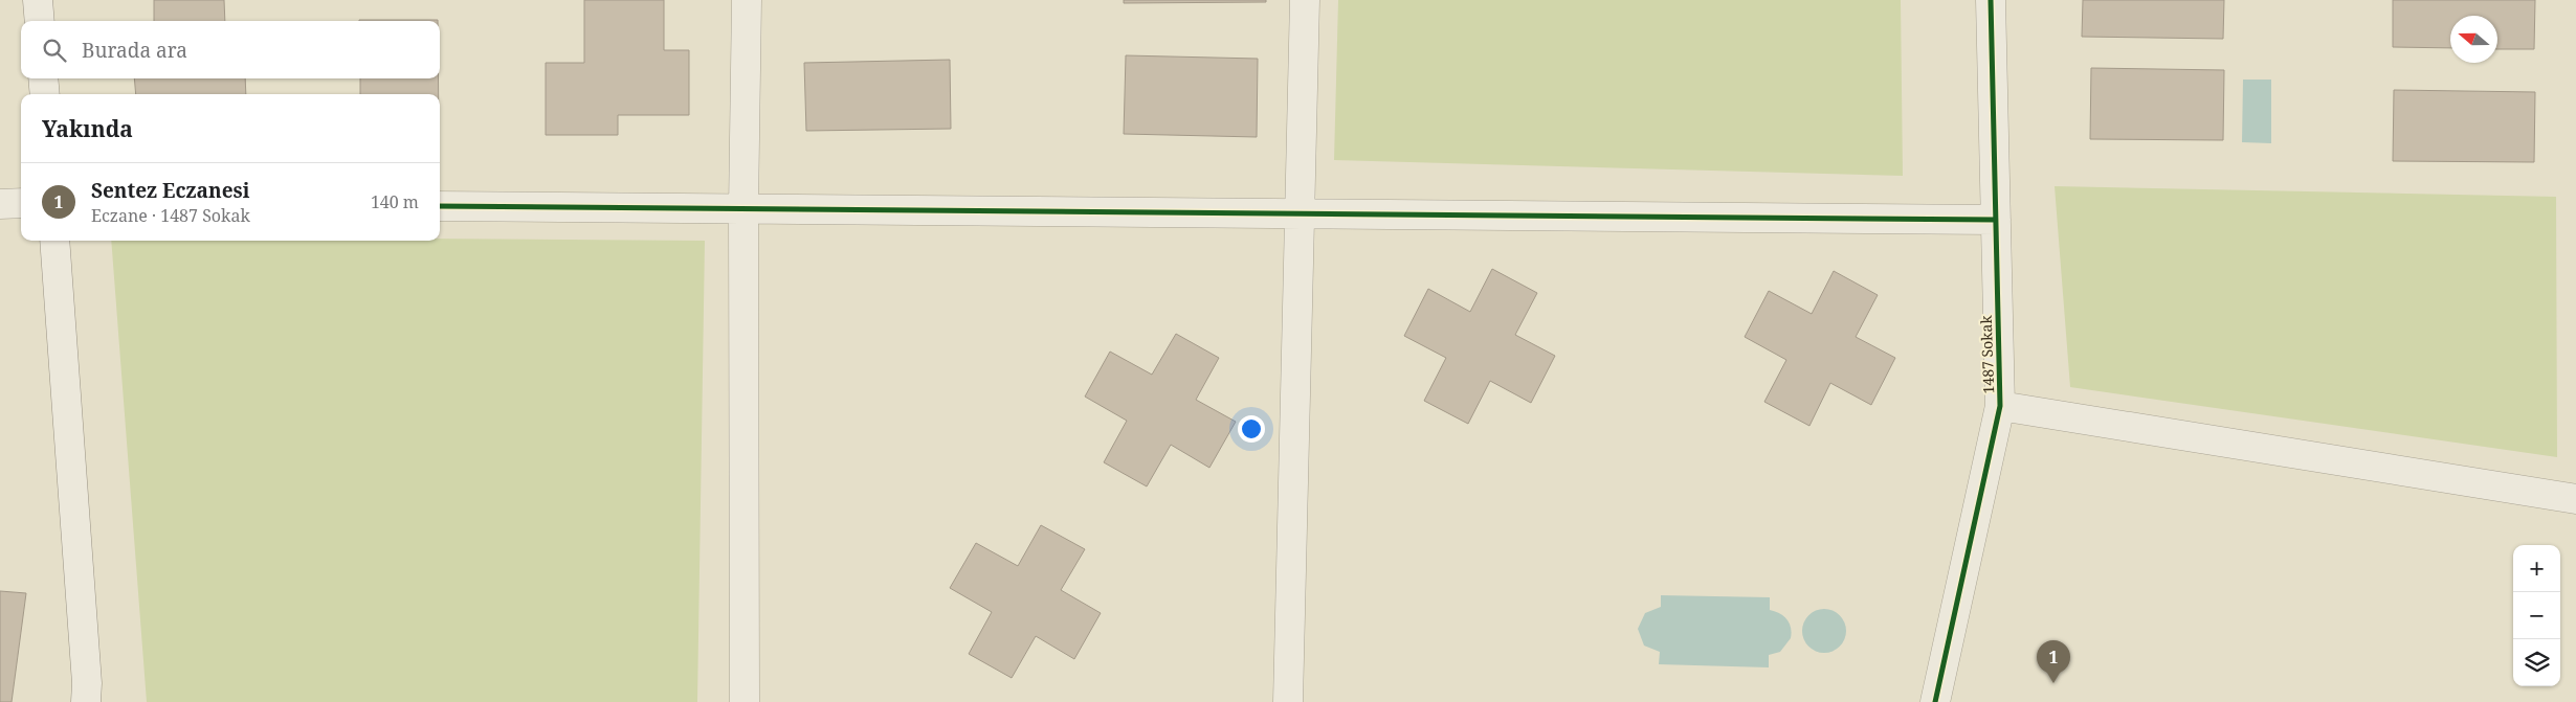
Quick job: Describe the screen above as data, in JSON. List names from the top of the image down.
{
  "streets": {
    "street": ["1487 Sokak"]
  },
  "north": "left",
  "page": {
    "search": "Burada ara",
    "heading": "Yakında",
    "list": [
      {
        "mark": "1",
        "name": "Sentez Eczanesi",
        "note": "Eczane · 1487 Sokak",
        "value": "140 m"
      }
    ],
    "map_buttons": ["+", "−"],
    "pins": "1"
  }
}
